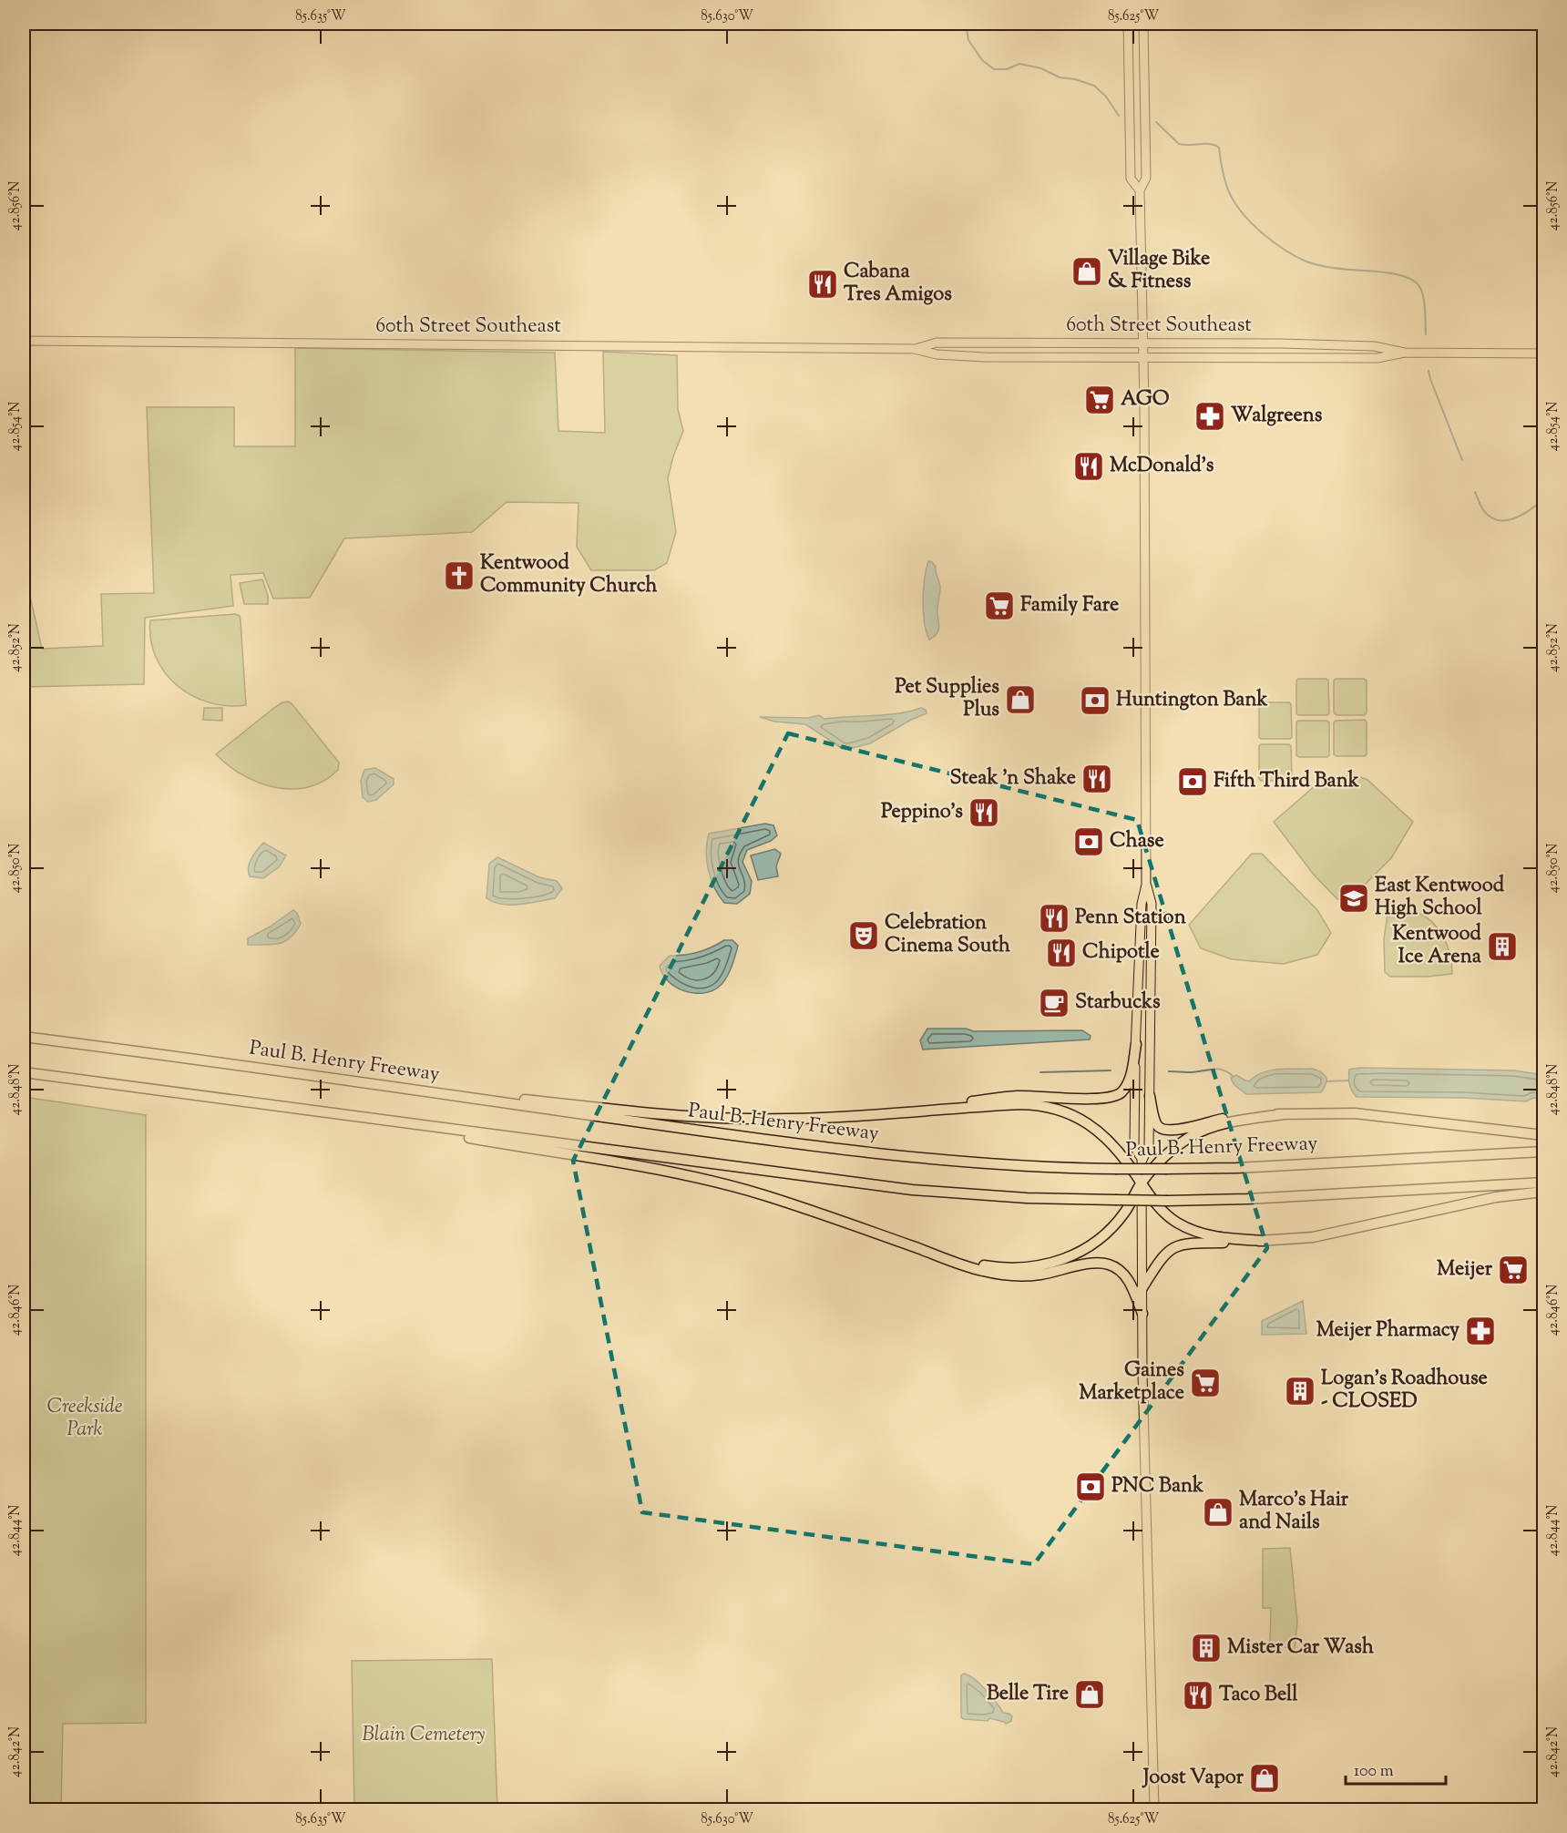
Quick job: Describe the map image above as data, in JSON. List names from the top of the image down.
{
  "streets": {
    "highway": ["Paul B. Henry Freeway"],
    "main road": ["60th Street Southeast"]
  },
  "parks": ["Creekside Park", "Blain Cemetery"],
  "places": {
    "shop": [
      "Village Bike & Fitness",
      "Pet Supplies Plus",
      "Marco's Hair and Nails",
      "Belle Tire",
      "Joost Vapor"
    ],
    "restaurant": [
      "Cabana Tres Amigos",
      "McDonald's",
      "Steak 'n Shake",
      "Peppino's",
      "Penn Station",
      "Chipotle",
      "Taco Bell"
    ],
    "supermarket": [
      "AGO",
      "Family Fare",
      "Meijer",
      "Gaines Marketplace"
    ],
    "pharmacy": ["Walgreens", "Meijer Pharmacy"],
    "church": ["Kentwood Community Church"],
    "bank": [
      "Huntington Bank",
      "Fifth Third Bank",
      "Chase",
      "PNC Bank"
    ],
    "school or university": ["East Kentwood High School"],
    "theatre": ["Celebration Cinema South"],
    "building": ["Kentwood Ice Arena", "Logan's Roadhouse - CLOSED", "Mister Car Wash"],
    "cafe": ["Starbucks"]
  },
  "scale_bar": "100 m",
  "coordinates": [
    "85.635°W",
    "85.630°W",
    "85.625°W",
    "42.856°N",
    "42.854°N",
    "42.852°N",
    "42.850°N",
    "42.848°N",
    "42.846°N",
    "42.844°N",
    "42.842°N"
  ]
}
